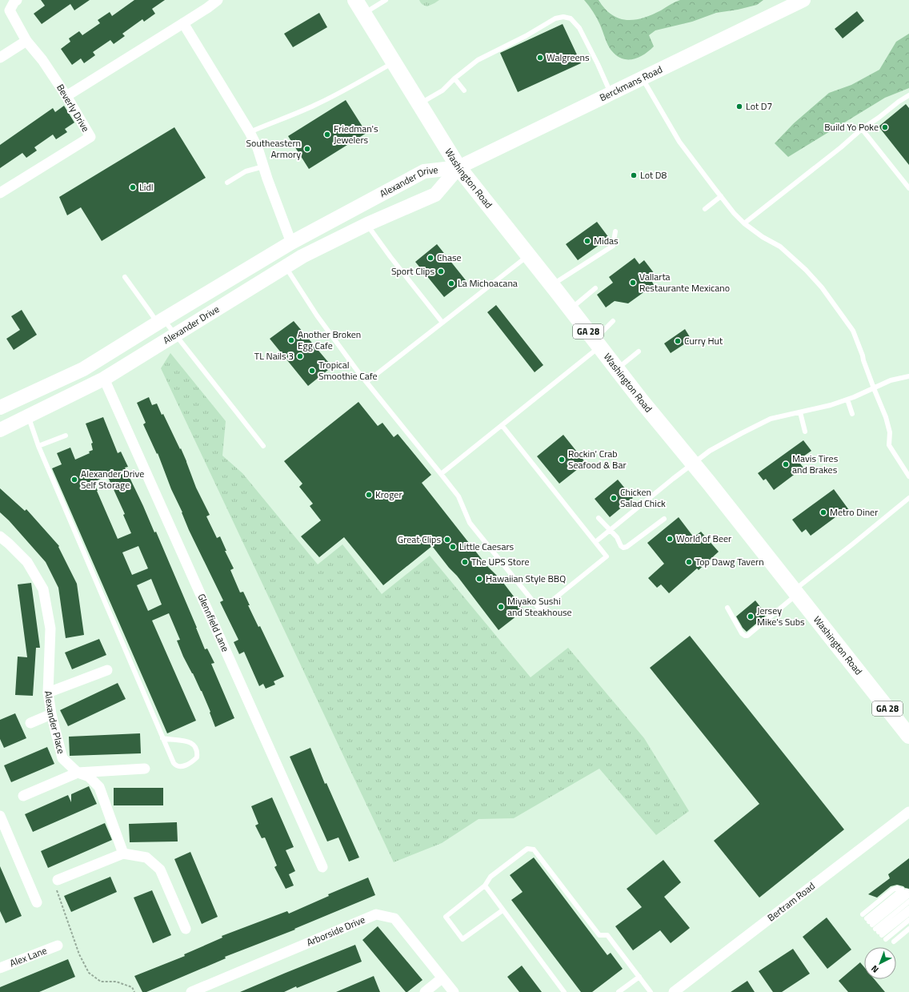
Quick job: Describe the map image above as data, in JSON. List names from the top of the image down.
{
  "streets": {
    "main road": [
      "Berckmans Road",
      "Washington Road",
      "Alexander Drive",
      "GA 28"
    ],
    "street": [
      "Beverly Drive",
      "Glennfield Lane",
      "Alexander Place",
      "Bertram Road",
      "Arborside Drive",
      "Alex Lane"
    ]
  },
  "crossings": [
    ["Berckmans Road", "Washington Road"],
    ["Berckmans Road", "Alexander Drive"],
    ["Washington Road", "Alexander Drive"],
    ["Alexander Drive", "Glennfield Lane"]
  ],
  "places": [
    "Walgreens",
    "Lot D7",
    "Build Yo Poke",
    "Friedman's Jewelers",
    "Southeastern Armory",
    "Lot D8",
    "Lidl",
    "Midas",
    "Chase",
    "Sport Clips",
    "Vallarta Restaurante Mexicano",
    "La Michoacana",
    "Another Broken Egg Cafe",
    "Curry Hut",
    "TL Nails 3",
    "Tropical Smoothie Cafe",
    "Rockin' Crab Seafood & Bar",
    "Mavis Tires and Brakes",
    "Alexander Drive Self Storage",
    "Kroger",
    "Chicken Salad Chick",
    "Metro Diner",
    "World of Beer",
    "Great Clips",
    "Little Caesars",
    "The UPS Store",
    "Top Dawg Tavern",
    "Hawaiian Style BBQ",
    "Miyako Sushi and Steakhouse",
    "Jersey Mike's Subs"
  ],
  "north": "bottom left"
}
